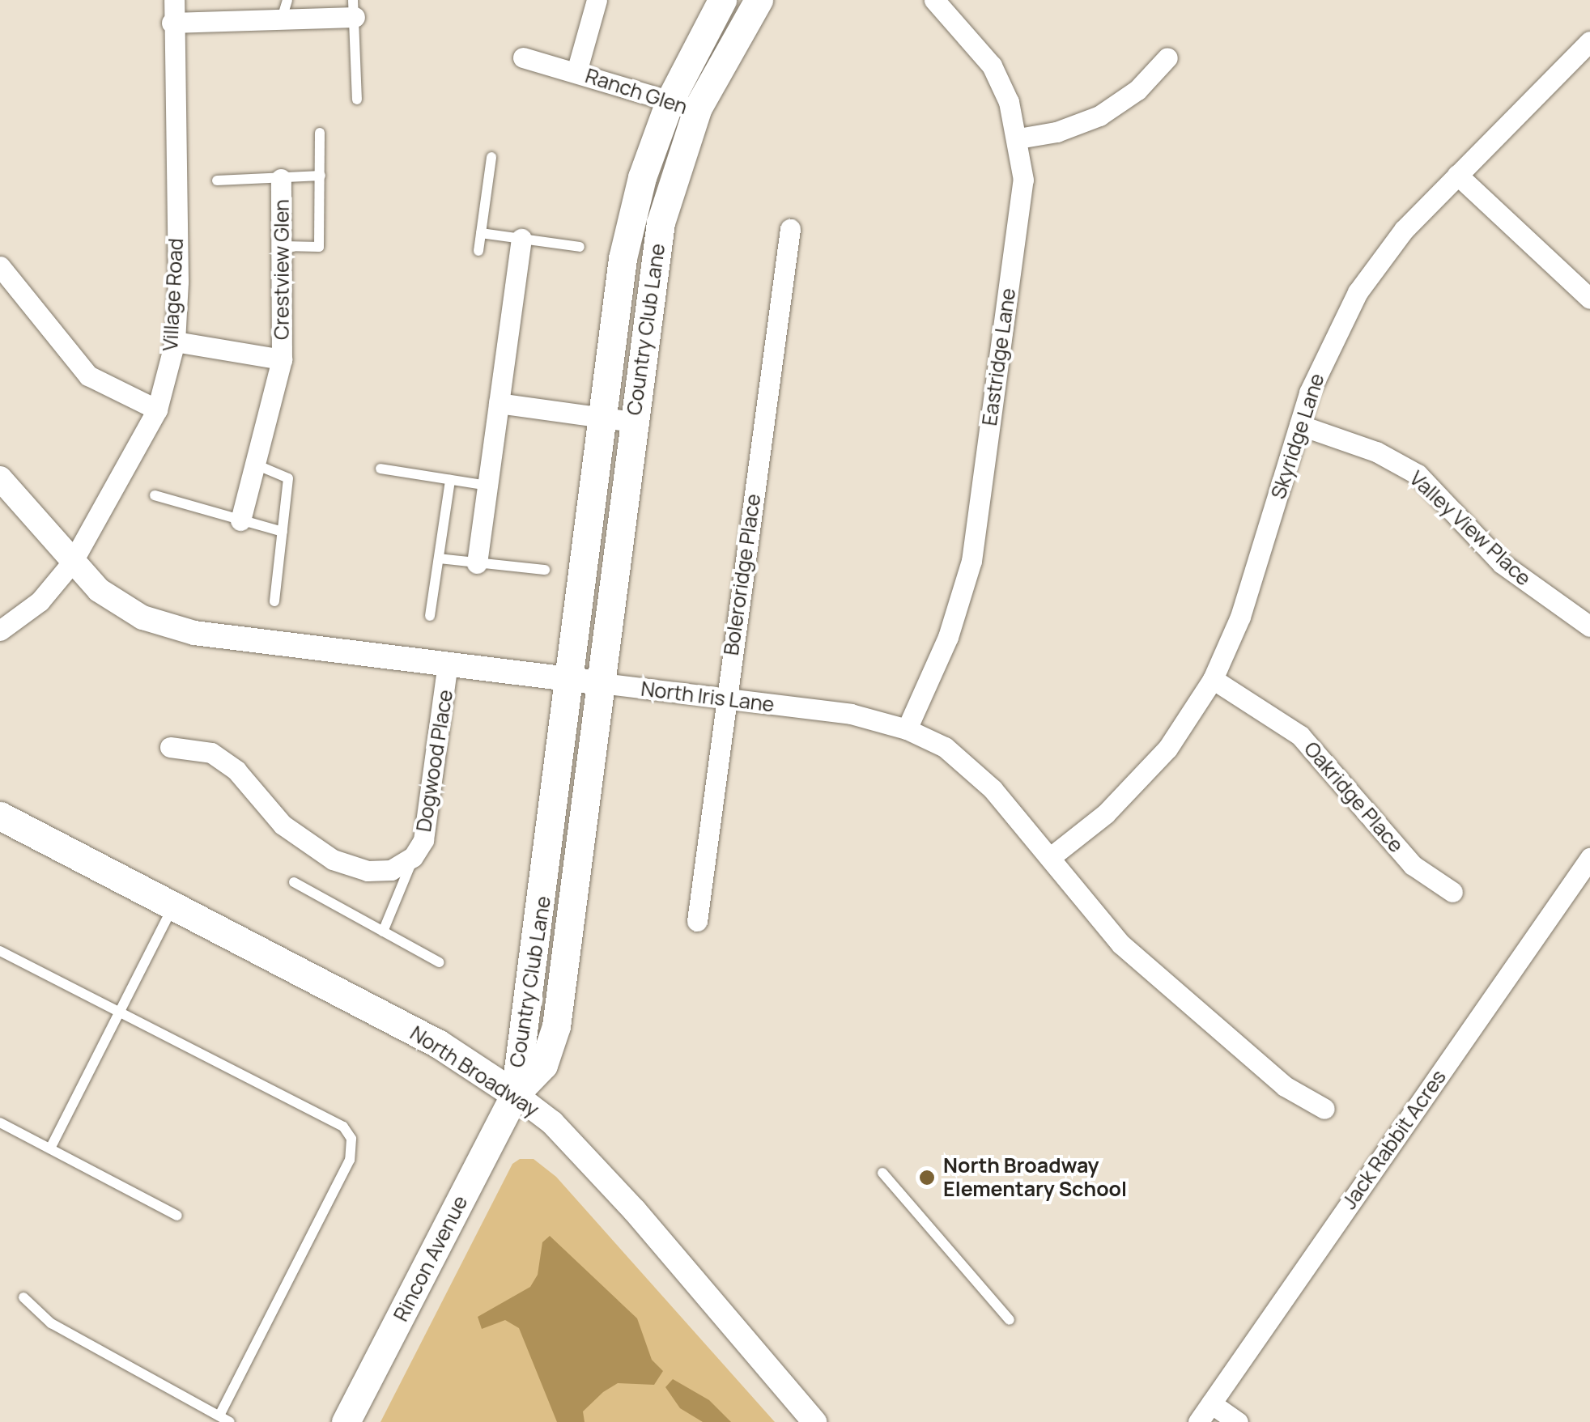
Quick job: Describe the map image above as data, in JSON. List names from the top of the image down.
{
  "streets": {
    "main road": ["Country Club Lane", "North Broadway", "Rincon Avenue"],
    "street": [
      "Ranch Glen",
      "Crestview Glen",
      "Village Road",
      "Eastridge Lane",
      "Skyridge Lane",
      "Valley View Place",
      "Boleroridge Place",
      "North Iris Lane",
      "Dogwood Place",
      "Oakridge Place",
      "Jack Rabbit Acres"
    ]
  },
  "crossings": [
    ["Ranch Glen", "Country Club Lane"],
    ["Crestview Glen", "Village Road"],
    ["Village Road", "North Iris Lane"],
    ["Country Club Lane", "North Iris Lane"],
    ["Country Club Lane", "North Broadway"],
    ["Country Club Lane", "Rincon Avenue"],
    ["Eastridge Lane", "North Iris Lane"],
    ["Skyridge Lane", "Valley View Place"],
    ["Skyridge Lane", "North Iris Lane"],
    ["Skyridge Lane", "Oakridge Place"],
    ["Boleroridge Place", "North Iris Lane"],
    ["North Iris Lane", "Dogwood Place"],
    ["North Broadway", "Rincon Avenue"]
  ],
  "places": ["North Broadway Elementary School"]
}
